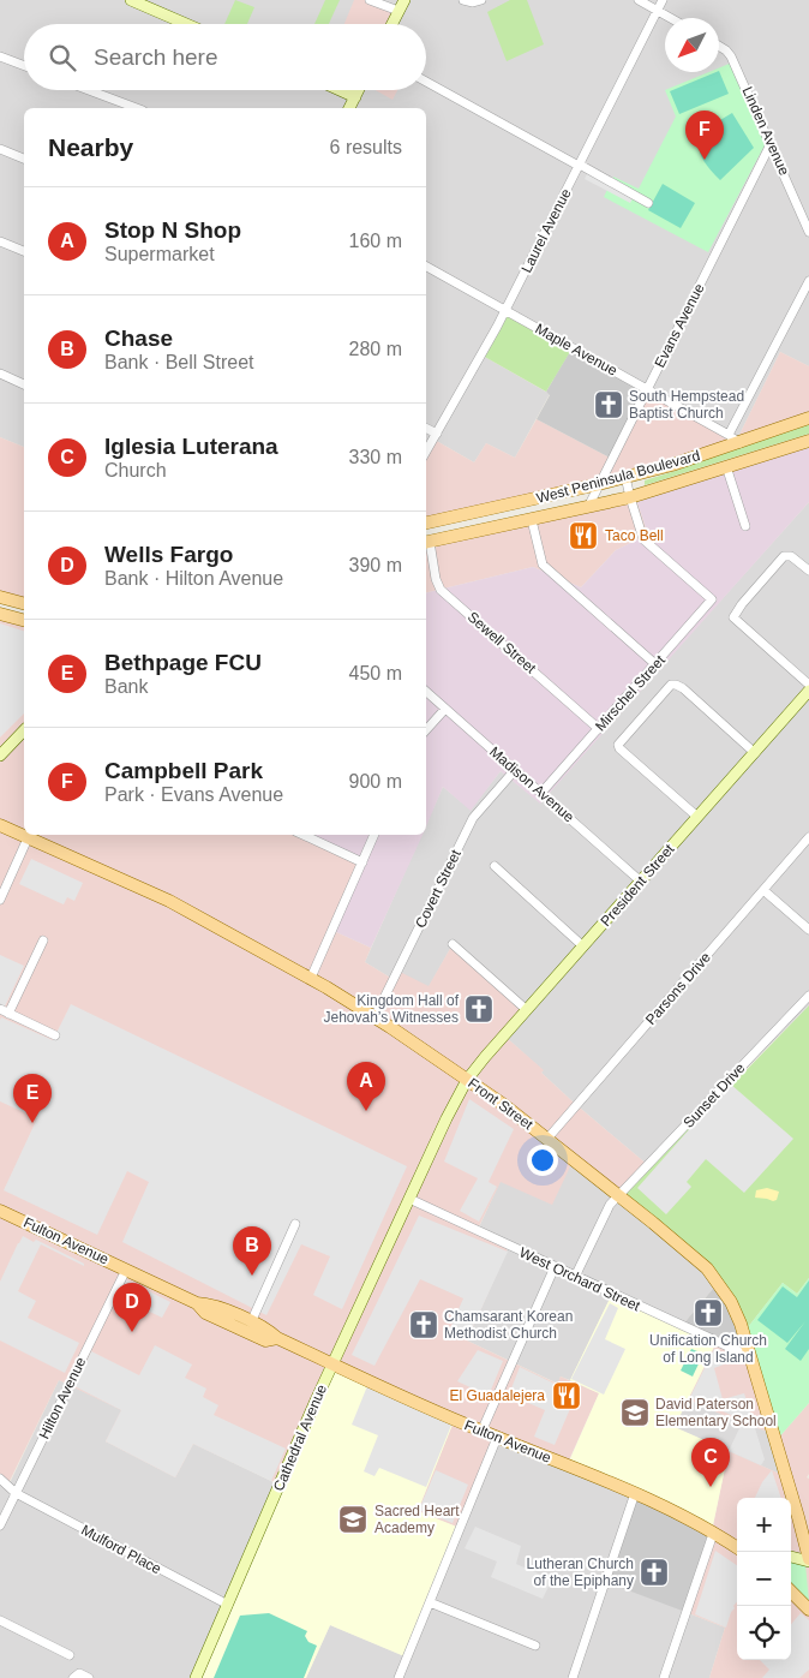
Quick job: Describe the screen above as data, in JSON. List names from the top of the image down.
{
  "streets": {
    "main road": ["West Peninsula Boulevard", "Front Street", "Fulton Avenue"],
    "street": [
      "Linden Avenue",
      "Laurel Avenue",
      "Evans Avenue",
      "Maple Avenue",
      "Sewell Street",
      "Mirschel Street",
      "Madison Avenue",
      "President Street",
      "Covert Street",
      "Parsons Drive",
      "Sunset Drive",
      "West Orchard Street",
      "Hilton Avenue",
      "Cathedral Avenue",
      "Mulford Place"
    ]
  },
  "crossings": [
    ["Linden Avenue", "Evans Avenue"],
    ["Laurel Avenue", "Maple Avenue"],
    ["Evans Avenue", "Maple Avenue"],
    ["Evans Avenue", "West Peninsula Boulevard"],
    ["Maple Avenue", "West Peninsula Boulevard"],
    ["West Peninsula Boulevard", "Sewell Street"],
    ["West Peninsula Boulevard", "Mirschel Street"],
    ["Sewell Street", "Mirschel Street"],
    ["Mirschel Street", "Madison Avenue"],
    ["Madison Avenue", "President Street"],
    ["Madison Avenue", "Covert Street"],
    ["President Street", "Front Street"],
    ["President Street", "West Orchard Street"],
    ["President Street", "Cathedral Avenue"],
    ["Covert Street", "Front Street"],
    ["Parsons Drive", "Front Street"],
    ["Sunset Drive", "Front Street"],
    ["Sunset Drive", "West Orchard Street"],
    ["Front Street", "West Orchard Street"],
    ["Fulton Avenue", "Hilton Avenue"],
    ["Fulton Avenue", "Cathedral Avenue"],
    ["West Orchard Street", "Cathedral Avenue"],
    ["Hilton Avenue", "Mulford Place"],
    ["Cathedral Avenue", "Mulford Place"]
  ],
  "places": {
    "church": [
      "South Hempstead Baptist Church",
      "Kingdom Hall of Jehovah’s Witnesses",
      "Unification Church of Long Island",
      "Chamsarant Korean Methodist Church",
      "Lutheran Church of the Epiphany"
    ],
    "restaurant": ["Taco Bell", "El Guadalejera"],
    "school or university": ["David Paterson Elementary School", "Sacred Heart Academy"]
  },
  "north": "bottom left",
  "page": {
    "search": "Search here",
    "heading": ["Nearby", "6 results"],
    "pins": [
      "F",
      "A",
      "E",
      "B",
      "D",
      "C"
    ],
    "list": [
      {
        "mark": "A",
        "name": "Stop N Shop",
        "note": "Supermarket",
        "value": "160 m"
      },
      {
        "mark": "B",
        "name": "Chase",
        "note": "Bank · Bell Street",
        "value": "280 m"
      },
      {
        "mark": "C",
        "name": "Iglesia Luterana",
        "note": "Church",
        "value": "330 m"
      },
      {
        "mark": "D",
        "name": "Wells Fargo",
        "note": "Bank · Hilton Avenue",
        "value": "390 m"
      },
      {
        "mark": "E",
        "name": "Bethpage FCU",
        "note": "Bank",
        "value": "450 m"
      },
      {
        "mark": "F",
        "name": "Campbell Park",
        "note": "Park · Evans Avenue",
        "value": "900 m"
      }
    ],
    "map_buttons": ["+", "−"]
  }
}
